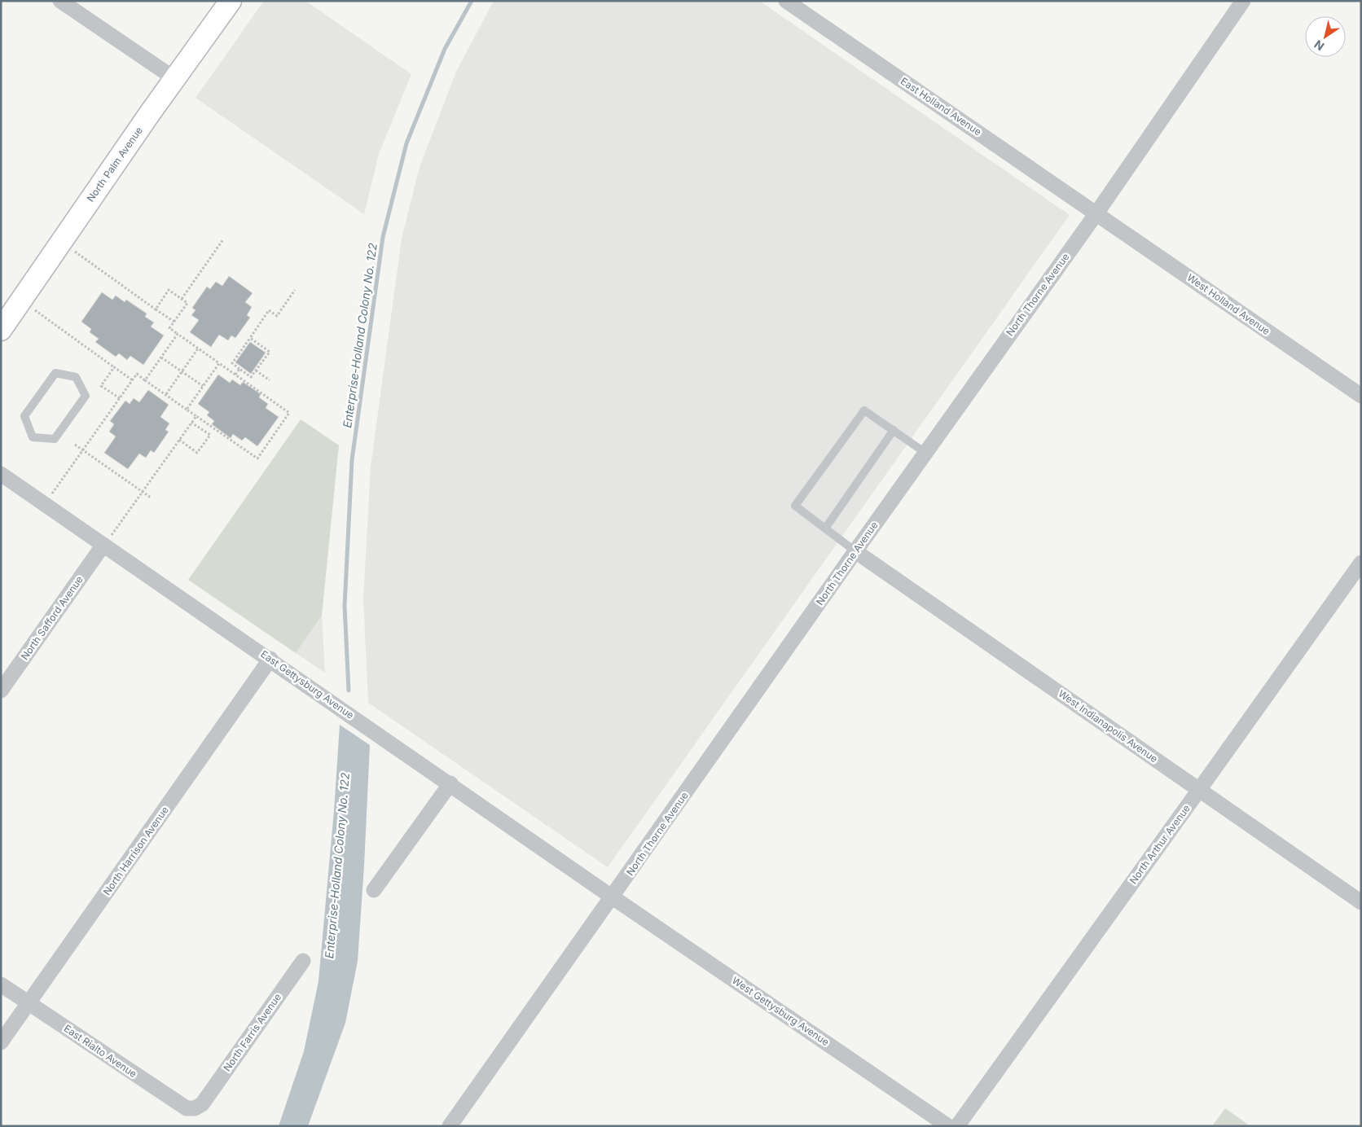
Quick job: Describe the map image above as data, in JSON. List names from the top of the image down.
{
  "streets": {
    "main road": ["North Palm Avenue"],
    "street": [
      "East Holland Avenue",
      "North Thorne Avenue",
      "West Holland Avenue",
      "North Safford Avenue",
      "East Gettysburg Avenue",
      "West Indianapolis Avenue",
      "North Arthur Avenue",
      "North Harrison Avenue",
      "West Gettysburg Avenue",
      "North Farris Avenue",
      "East Rialto Avenue"
    ]
  },
  "crossings": [
    ["East Holland Avenue", "North Thorne Avenue"],
    ["East Holland Avenue", "West Holland Avenue"],
    ["North Thorne Avenue", "West Holland Avenue"],
    ["North Thorne Avenue", "East Gettysburg Avenue"],
    ["North Thorne Avenue", "West Indianapolis Avenue"],
    ["North Thorne Avenue", "West Gettysburg Avenue"],
    ["North Safford Avenue", "East Gettysburg Avenue"],
    ["East Gettysburg Avenue", "North Harrison Avenue"],
    ["East Gettysburg Avenue", "West Gettysburg Avenue"],
    ["West Indianapolis Avenue", "North Arthur Avenue"],
    ["North Harrison Avenue", "East Rialto Avenue"],
    ["North Farris Avenue", "East Rialto Avenue"]
  ],
  "water": ["Enterprise-Holland Colony No. 122"],
  "north": "bottom left"
}
